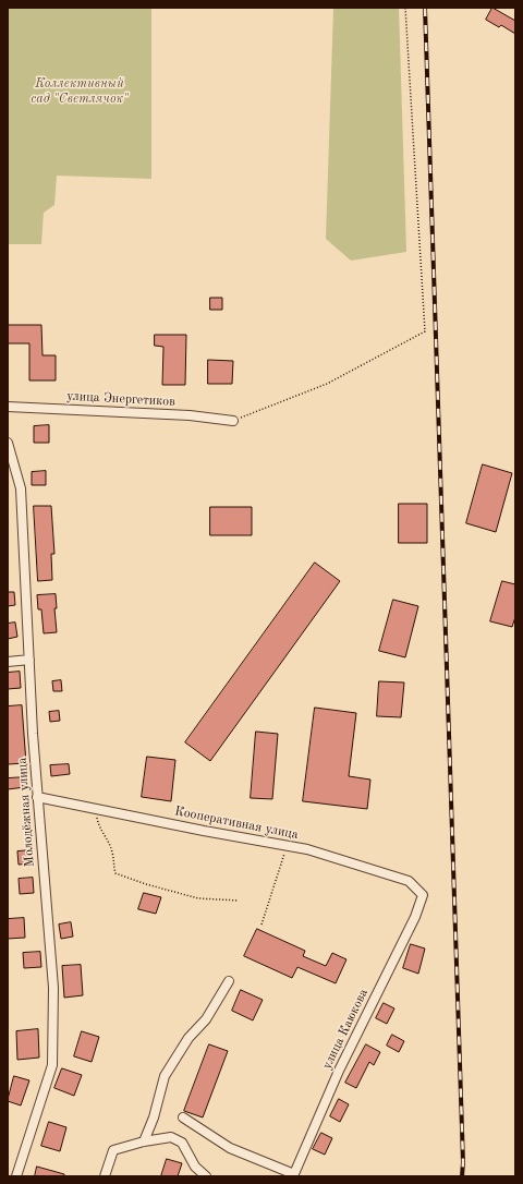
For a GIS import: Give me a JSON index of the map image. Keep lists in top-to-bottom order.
{
  "streets": {
    "street": [
      "улица Энергетиков",
      "Молодёжная улица",
      "Кооперативная улица",
      "улица Каюкова"
    ]
  },
  "crossings": [
    ["Молодёжная улица", "Кооперативная улица"],
    ["Кооперативная улица", "улица Каюкова"]
  ],
  "parks": ["Коллективный сад \"Светлячок\""]
}
